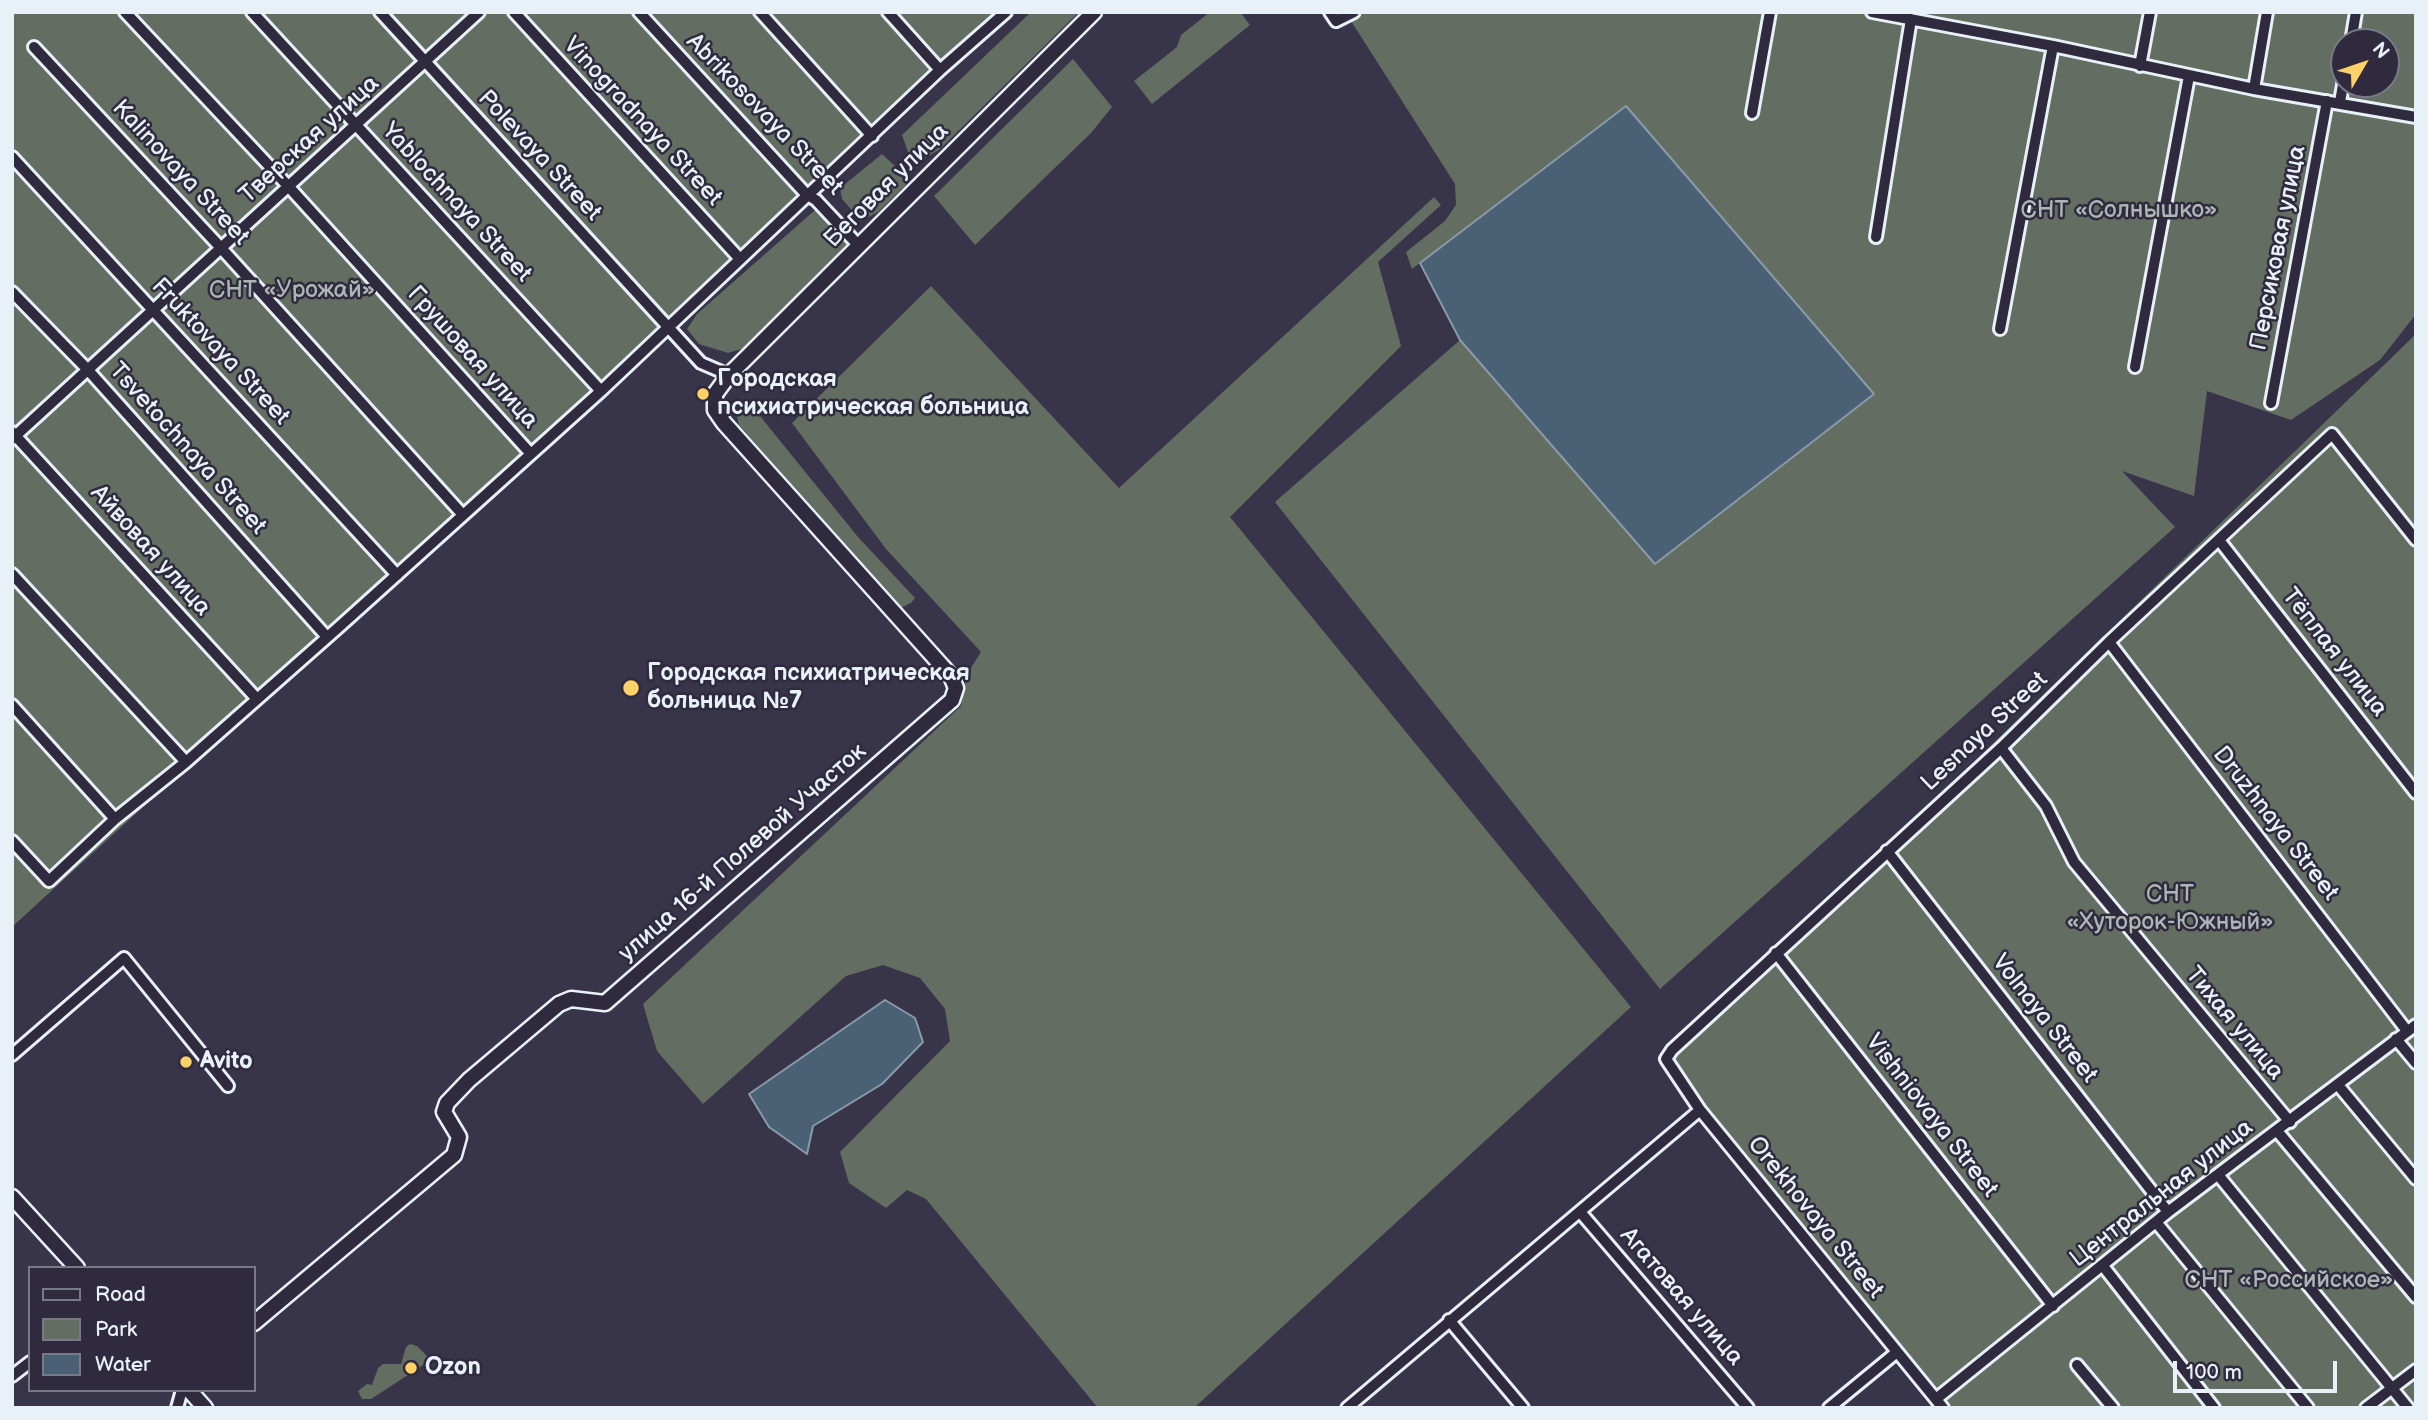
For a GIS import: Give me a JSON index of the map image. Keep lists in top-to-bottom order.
{
  "streets": {
    "street": [
      "Abrikosovaya Street",
      "Vinogradnaya Street",
      "Тверская улица",
      "Polevaya Street",
      "Kalinovaya Street",
      "Беговая улица",
      "Yablochnaya Street",
      "Персиковая улица",
      "Fruktovaya Street",
      "Грушовая улица",
      "Tsvetochnaya Street",
      "Айвовая улица",
      "Тёплая улица",
      "Lesnaya Street",
      "Druzhnaya Street",
      "улица 16-й Полевой Участок",
      "Volnaya Street",
      "Тихая улица",
      "Vishniovaya Street",
      "Центральная улица",
      "Orekhovaya Street",
      "Агатовая улица"
    ]
  },
  "crossings": [
    ["Abrikosovaya Street", "Беговая улица"],
    ["Тверская улица", "Polevaya Street"],
    ["Тверская улица", "Kalinovaya Street"],
    ["Тверская улица", "Yablochnaya Street"],
    ["Тверская улица", "Fruktovaya Street"],
    ["Тверская улица", "Грушовая улица"],
    ["Тверская улица", "Tsvetochnaya Street"],
    ["Тверская улица", "Айвовая улица"],
    ["Polevaya Street", "Беговая улица"],
    ["Беговая улица", "улица 16-й Полевой Участок"],
    ["Тёплая улица", "Lesnaya Street"],
    ["Lesnaya Street", "Druzhnaya Street"],
    ["Lesnaya Street", "Volnaya Street"],
    ["Lesnaya Street", "Тихая улица"],
    ["Lesnaya Street", "Vishniovaya Street"],
    ["Lesnaya Street", "Orekhovaya Street"],
    ["Druzhnaya Street", "Центральная улица"],
    ["Volnaya Street", "Центральная улица"],
    ["Тихая улица", "Центральная улица"],
    ["Vishniovaya Street", "Центральная улица"],
    ["Центральная улица", "Orekhovaya Street"]
  ],
  "parks": [
    "СНТ «Солнышко»",
    "СНТ «Урожай»",
    "СНТ «Хуторок-Южный»",
    "СНТ «Российское»"
  ],
  "places": [
    "Городская психиатрическая больница",
    "Городская психиатрическая больница №7",
    "Avito",
    "Ozon"
  ],
  "legend": ["Road", "Park", "Water"],
  "scale_bar": "100 m",
  "north": "top right"
}
